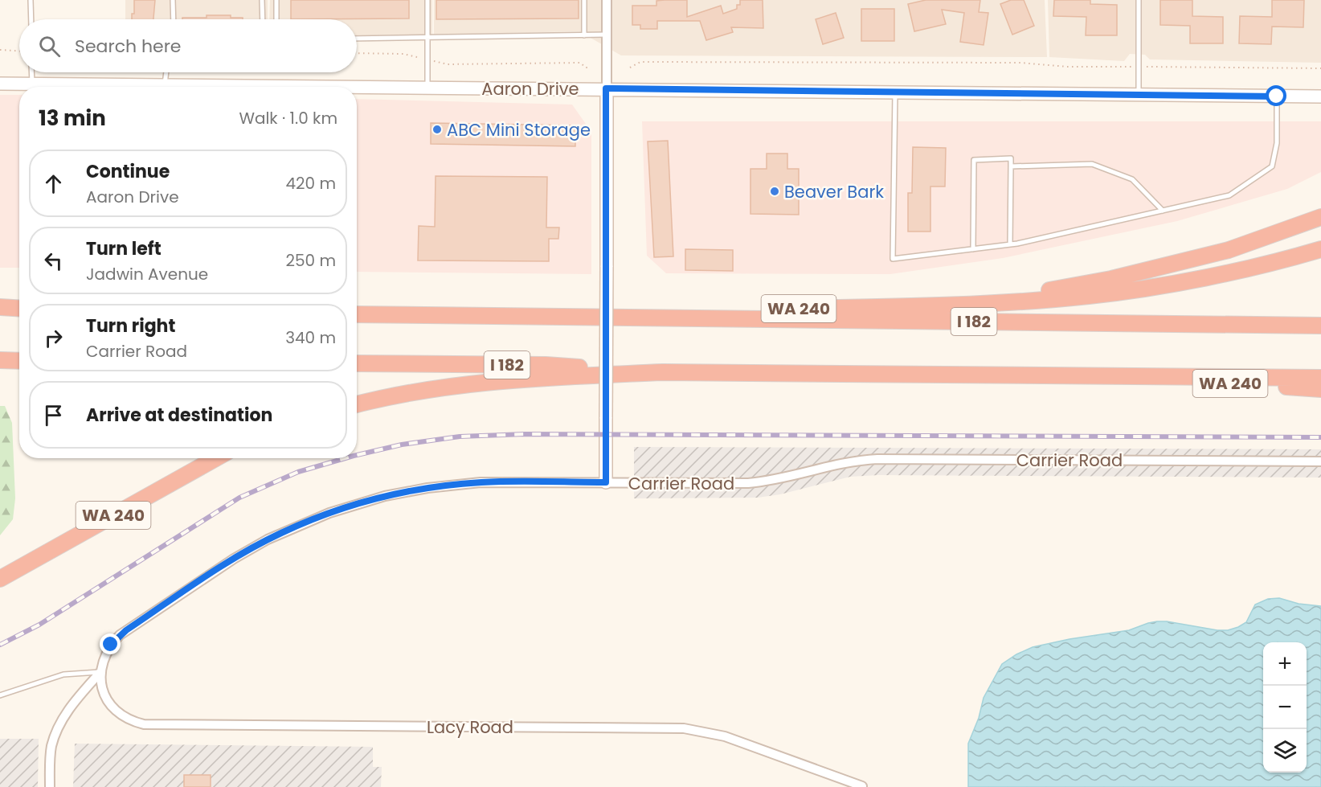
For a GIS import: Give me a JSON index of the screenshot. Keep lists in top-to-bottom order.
{
  "streets": {
    "highway": ["WA 240", "I 182"],
    "street": ["Aaron Drive", "Carrier Road", "Lacy Road"]
  },
  "crossings": [
    ["WA 240", "I 182"],
    ["Carrier Road", "Lacy Road"]
  ],
  "places": ["ABC Mini Storage", "Beaver Bark"],
  "page": {
    "search": "Search here",
    "heading": ["13 min", "Walk · 1.0 km"],
    "list": [
      ["Continue", "Aaron Drive", "420 m"],
      ["Turn left", "Jadwin Avenue", "250 m"],
      ["Turn right", "Carrier Road", "340 m"],
      "Arrive at destination"
    ],
    "map_buttons": ["+", "−"]
  }
}
